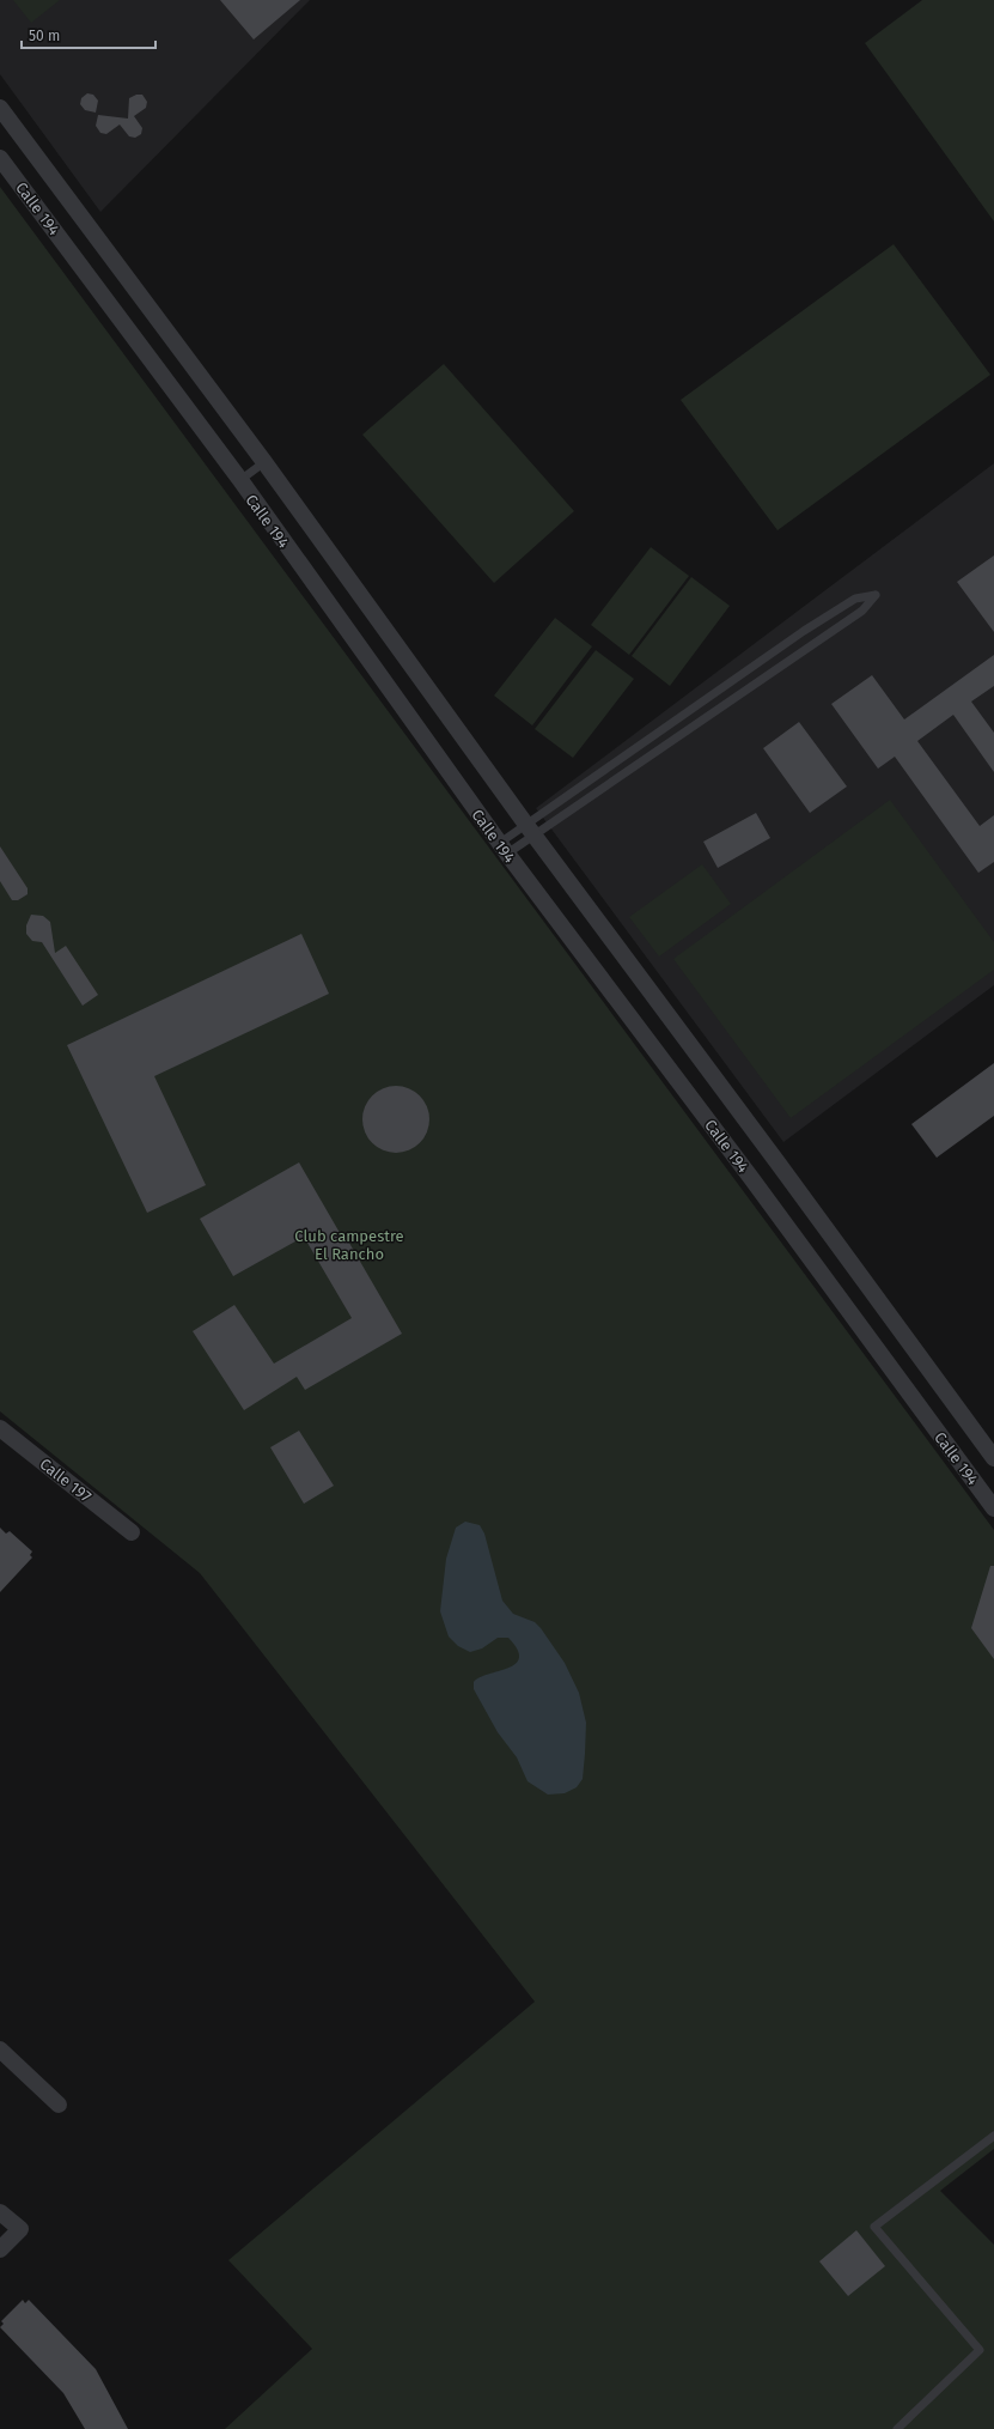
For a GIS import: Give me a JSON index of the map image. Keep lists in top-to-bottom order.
{
  "streets": {
    "street": ["Calle 194", "Calle 197"]
  },
  "parks": ["Club campestre El Rancho"],
  "scale_bar": "50 m"
}
